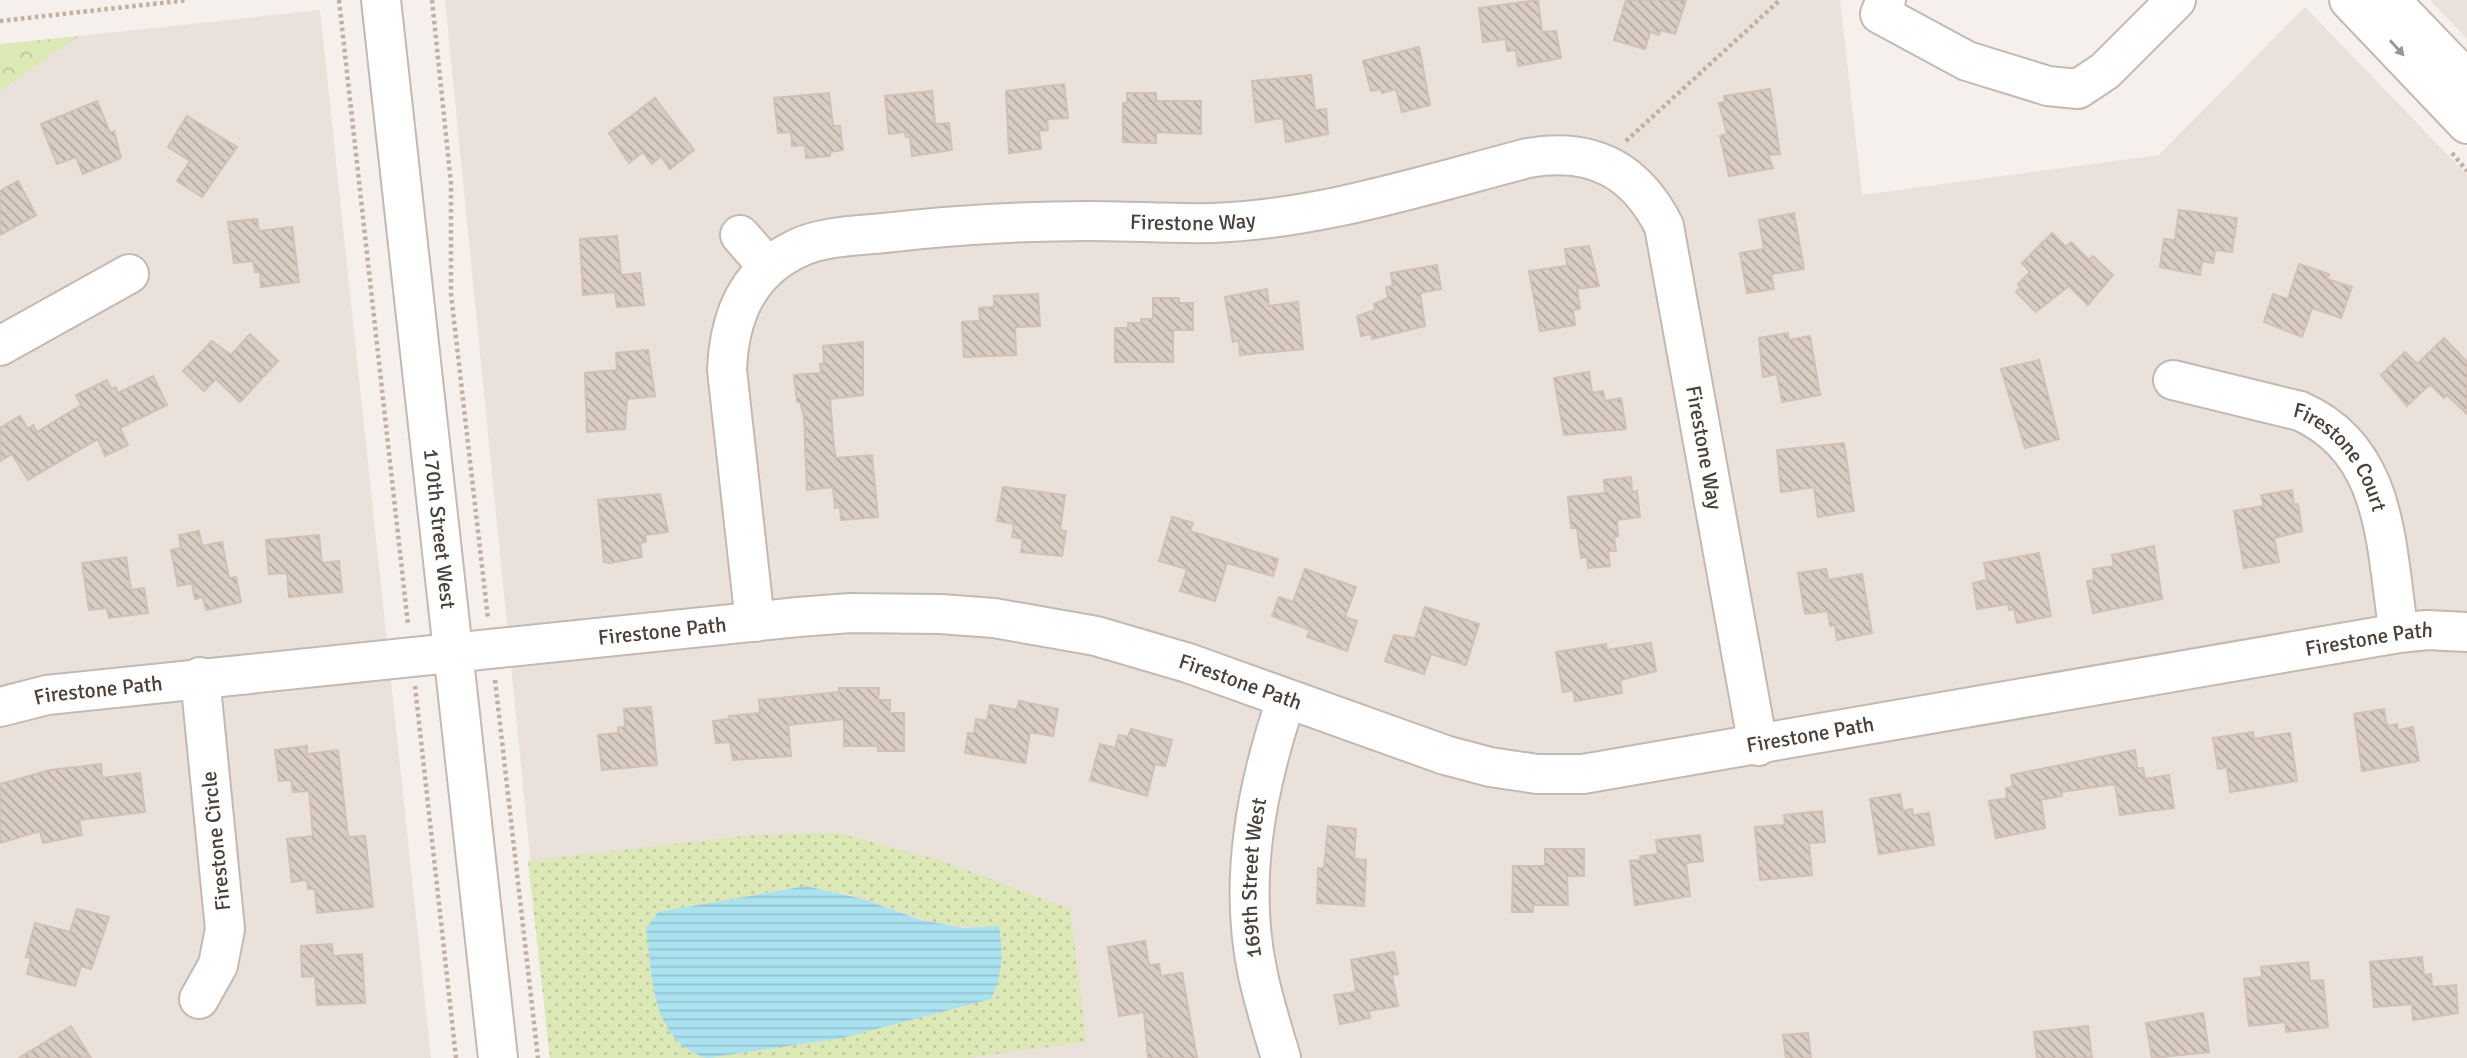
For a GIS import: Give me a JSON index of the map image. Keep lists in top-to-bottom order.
{
  "streets": {
    "street": [
      "Firestone Way",
      "Firestone Court",
      "170th Street West",
      "Firestone Path",
      "Firestone Circle",
      "169th Street West"
    ]
  },
  "crossings": [
    ["Firestone Way", "Firestone Path"],
    ["Firestone Court", "Firestone Path"],
    ["170th Street West", "Firestone Path"],
    ["Firestone Path", "Firestone Circle"],
    ["Firestone Path", "169th Street West"]
  ]
}
